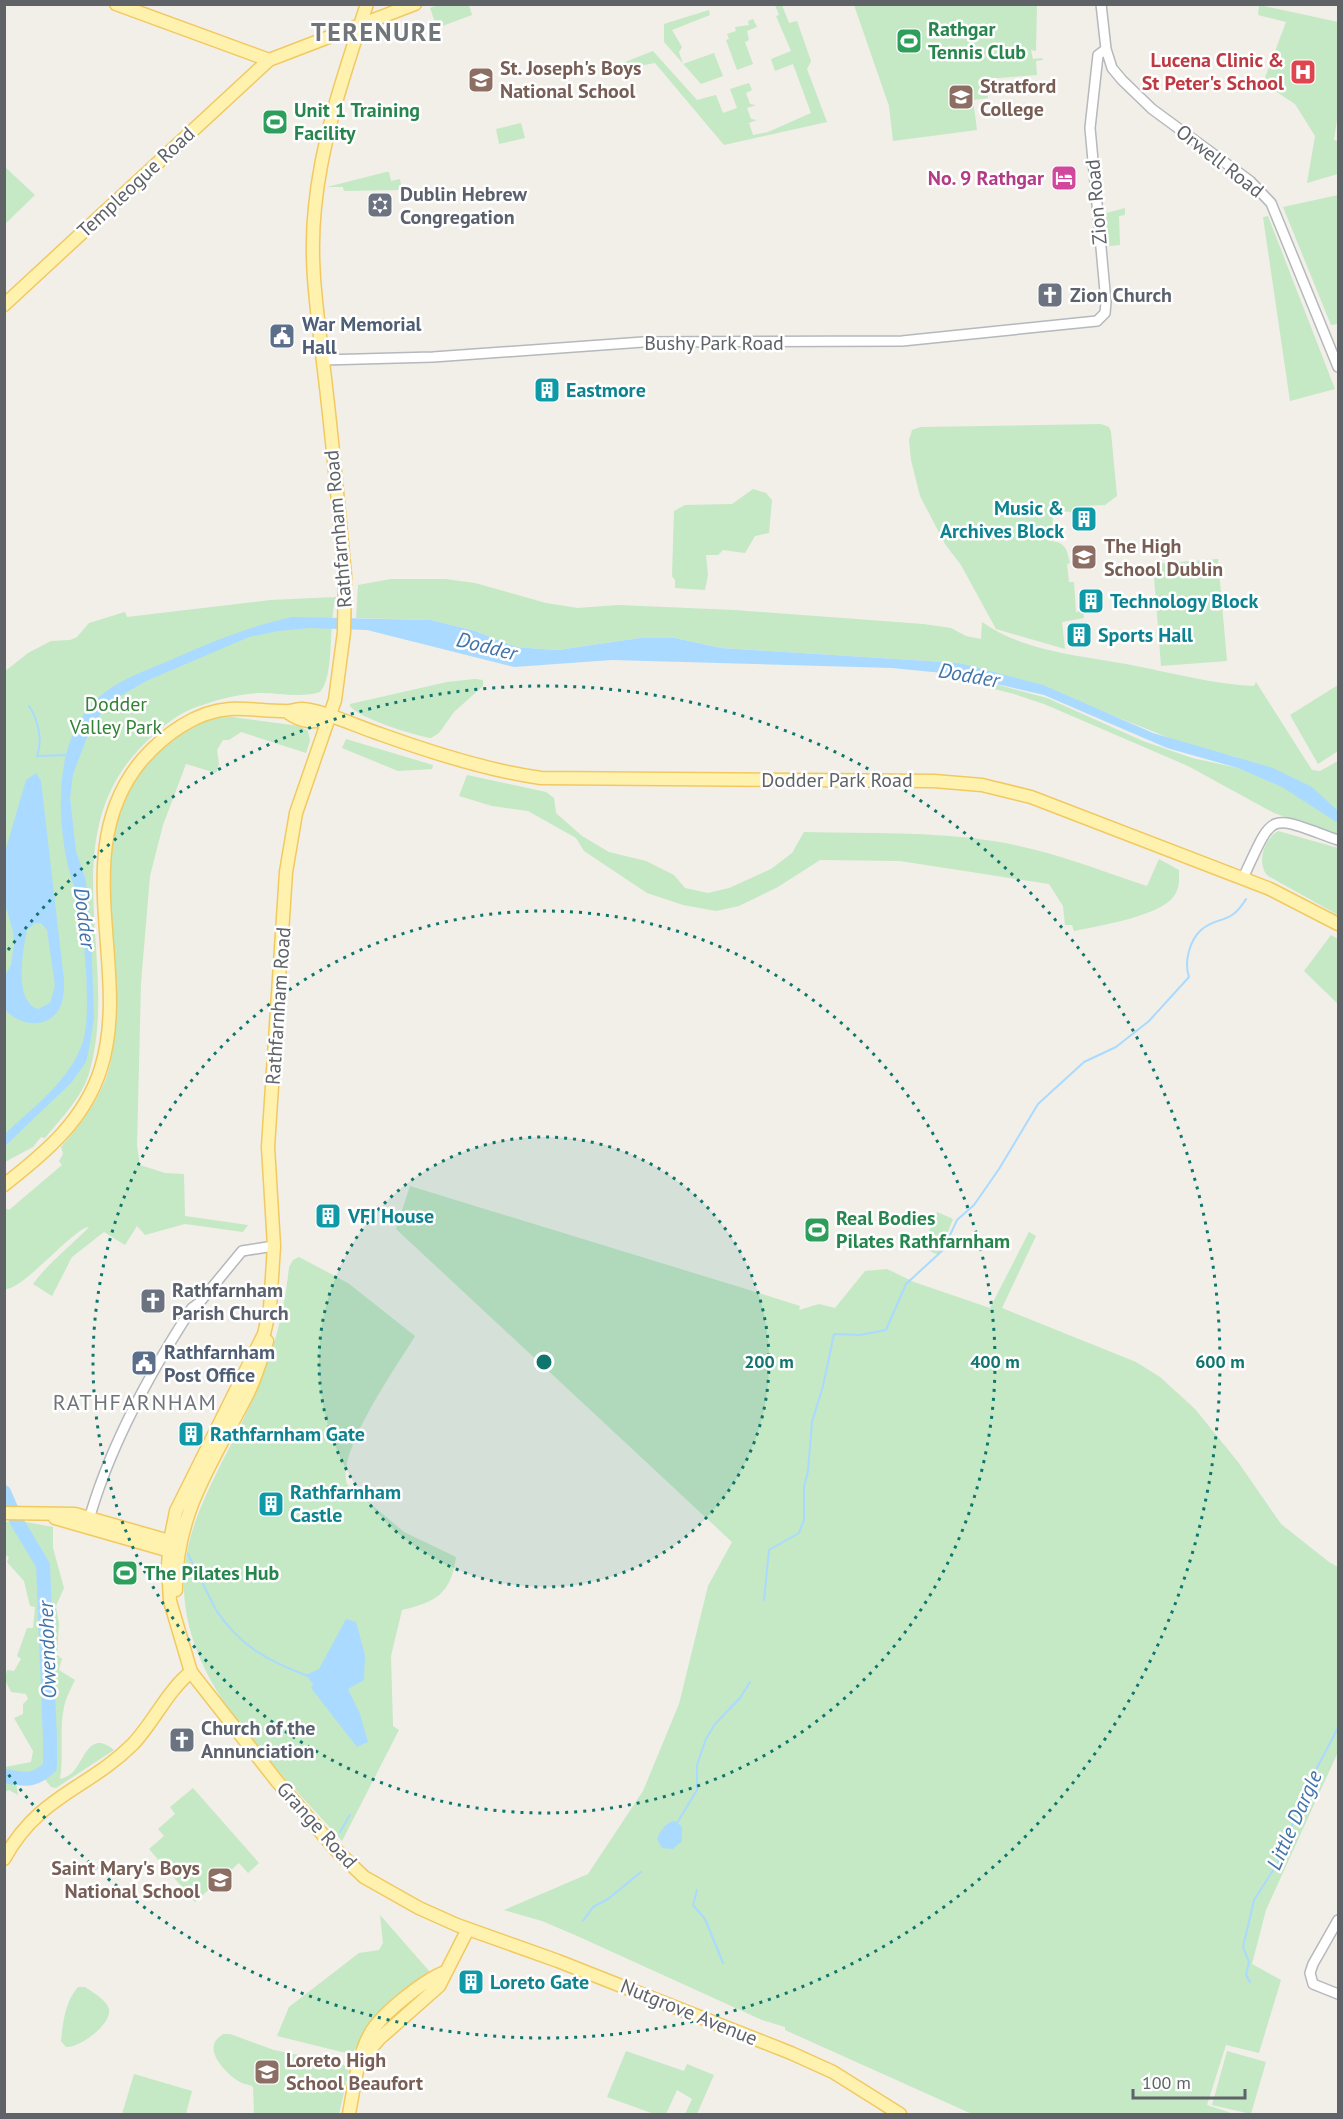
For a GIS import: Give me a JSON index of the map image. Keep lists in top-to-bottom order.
{
  "streets": {
    "main road": [
      "Templeogue Road",
      "Rathfarnham Road",
      "Dodder Park Road",
      "Grange Road",
      "Nutgrove Avenue"
    ],
    "street": ["Orwell Road", "Zion Road", "Bushy Park Road"]
  },
  "crossings": [
    ["Orwell Road", "Zion Road"],
    ["Zion Road", "Bushy Park Road"],
    ["Bushy Park Road", "Rathfarnham Road"],
    ["Rathfarnham Road", "Dodder Park Road"],
    ["Rathfarnham Road", "Grange Road"],
    ["Grange Road", "Nutgrove Avenue"]
  ],
  "districts": ["TERENURE", "RATHFARNHAM"],
  "water": ["Dodder", "Owendoher", "Little Dargle"],
  "parks": ["Dodder Valley Park"],
  "places": {
    "sports": [
      "Rathgar Tennis Club",
      "Unit 1 Training Facility",
      "Real Bodies Pilates Rathfarnham",
      "The Pilates Hub"
    ],
    "hospital": ["Lucena Clinic & St Peter's School"],
    "school or university": [
      "St. Joseph's Boys National School",
      "Stratford College",
      "The High School Dublin",
      "Saint Mary's Boys National School",
      "Loreto High School Beaufort"
    ],
    "hotel": ["No. 9 Rathgar"],
    "synagogue": ["Dublin Hebrew Congregation"],
    "church": ["Zion Church", "Rathfarnham Parish Church", "Church of the Annunciation"],
    "public building": ["War Memorial Hall", "Rathfarnham Post Office"],
    "building": [
      "Eastmore",
      "Music & Archives Block",
      "Technology Block",
      "Sports Hall",
      "VFI House",
      "Rathfarnham Gate",
      "Rathfarnham Castle",
      "Loreto Gate"
    ]
  },
  "scale_bar": "100 m",
  "rings": ["200 m", "400 m", "600 m"]
}
